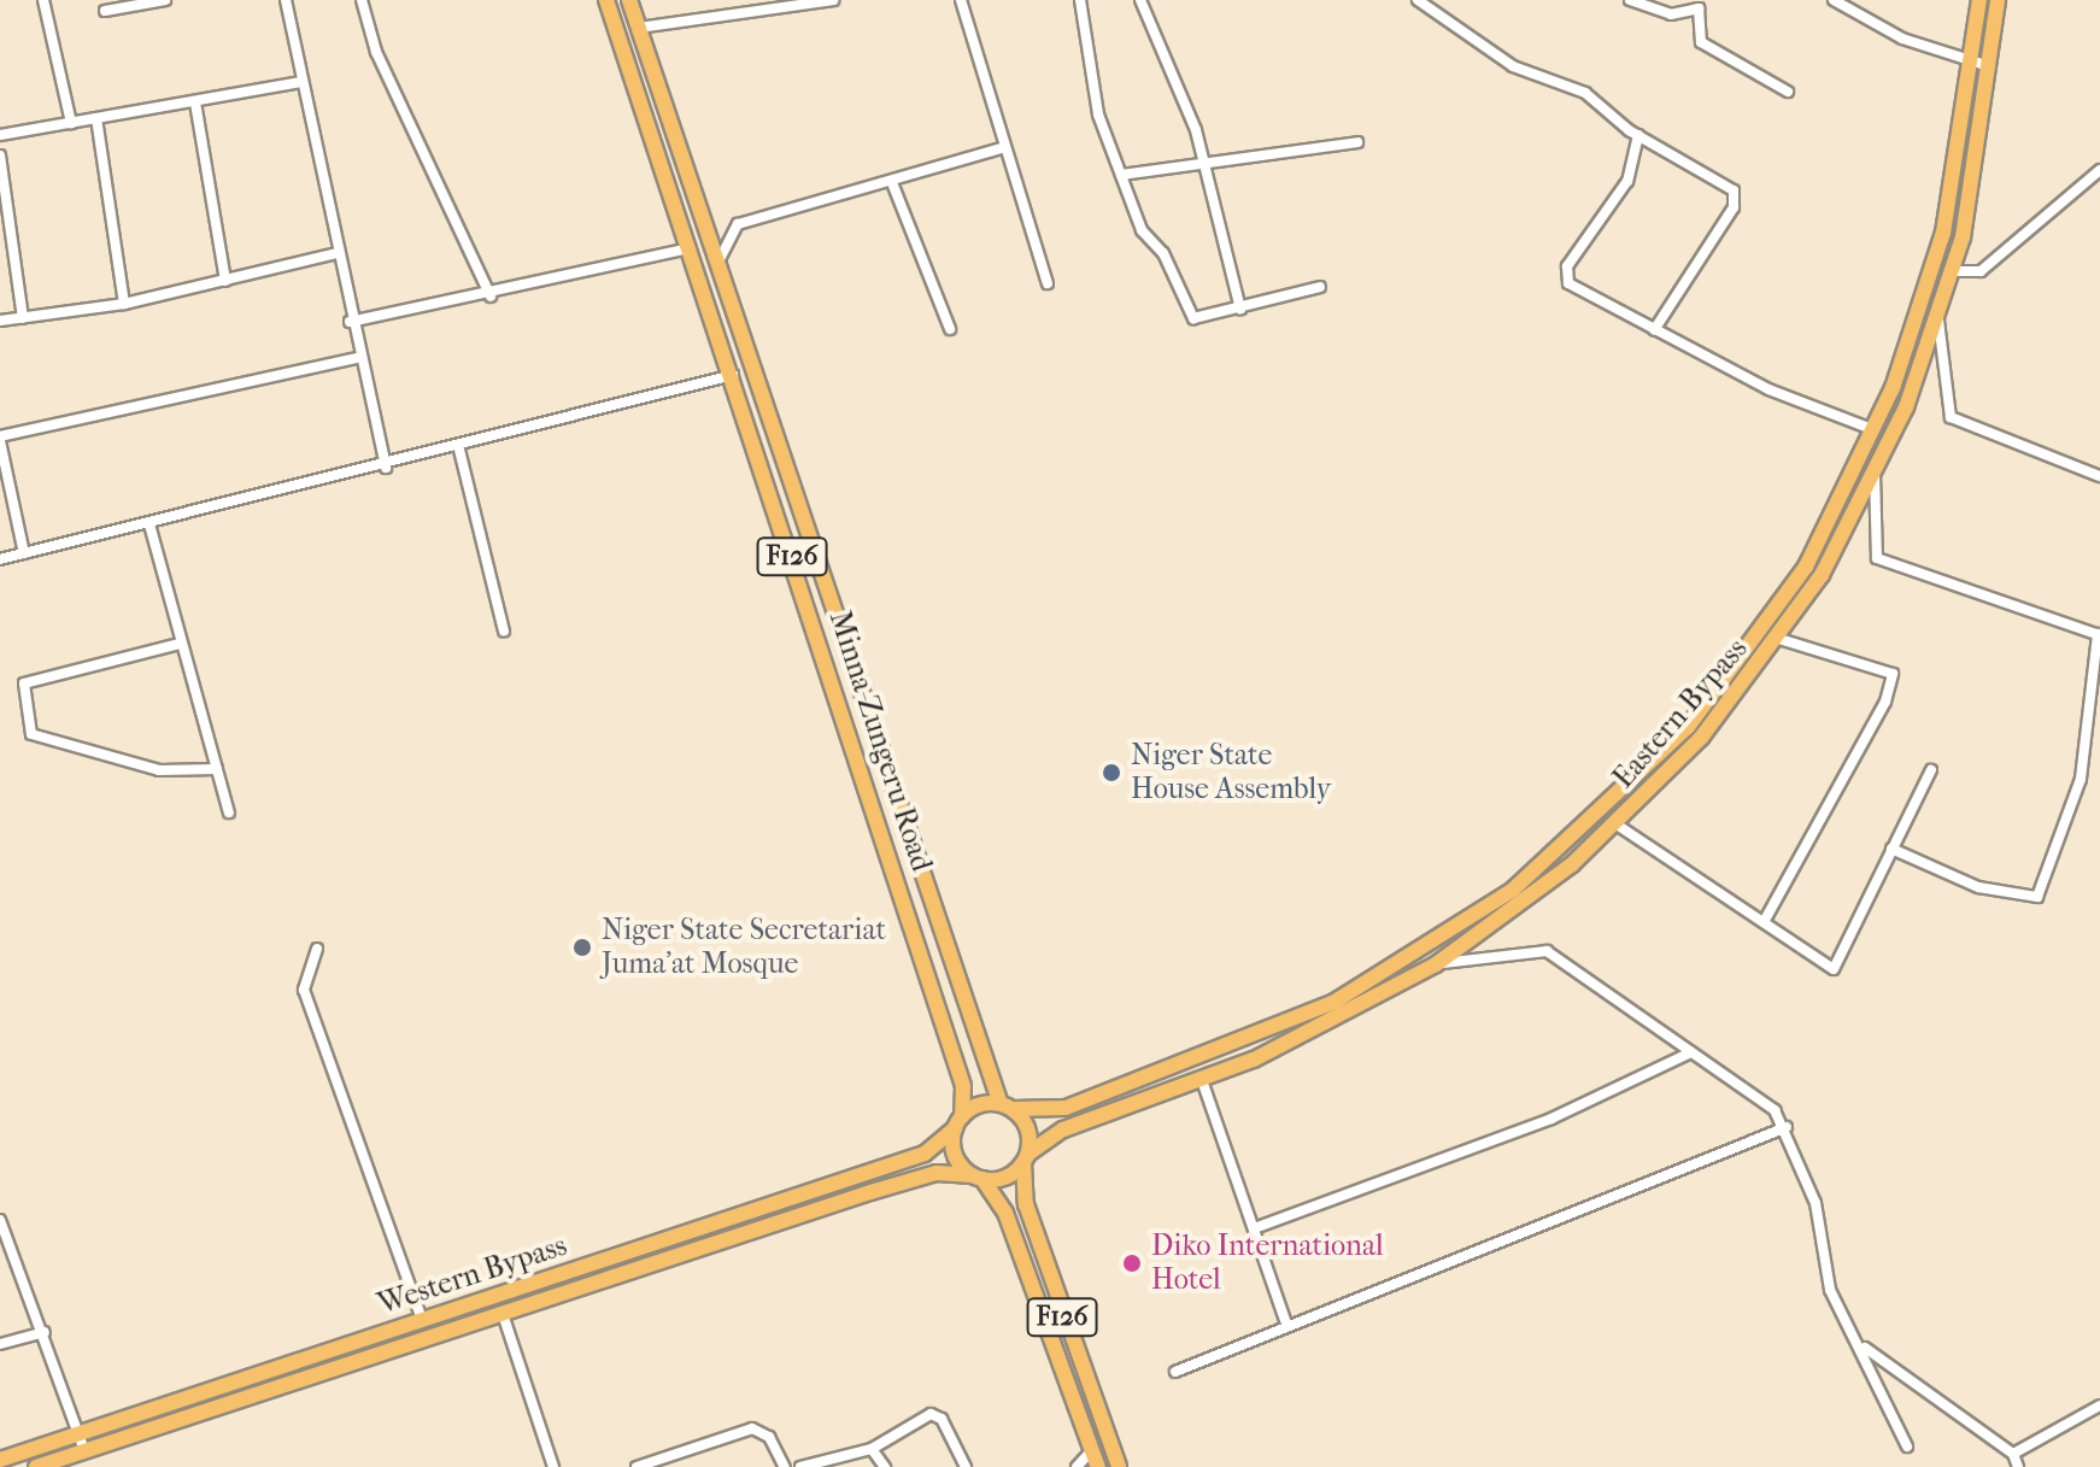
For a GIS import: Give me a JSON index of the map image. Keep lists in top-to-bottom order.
{
  "streets": {
    "main road": [
      "F126",
      "Eastern Bypass",
      "Minna-Zungeru Road",
      "Western Bypass"
    ]
  },
  "crossings": [
    ["F126", "Eastern Bypass"],
    ["F126", "Minna-Zungeru Road"],
    ["F126", "Western Bypass"],
    ["Eastern Bypass", "Minna-Zungeru Road"],
    ["Eastern Bypass", "Western Bypass"],
    ["Minna-Zungeru Road", "Western Bypass"]
  ],
  "places": ["Niger State House Assembly", "Niger State Secretariat Juma'at Mosque", "Diko International Hotel"]
}
